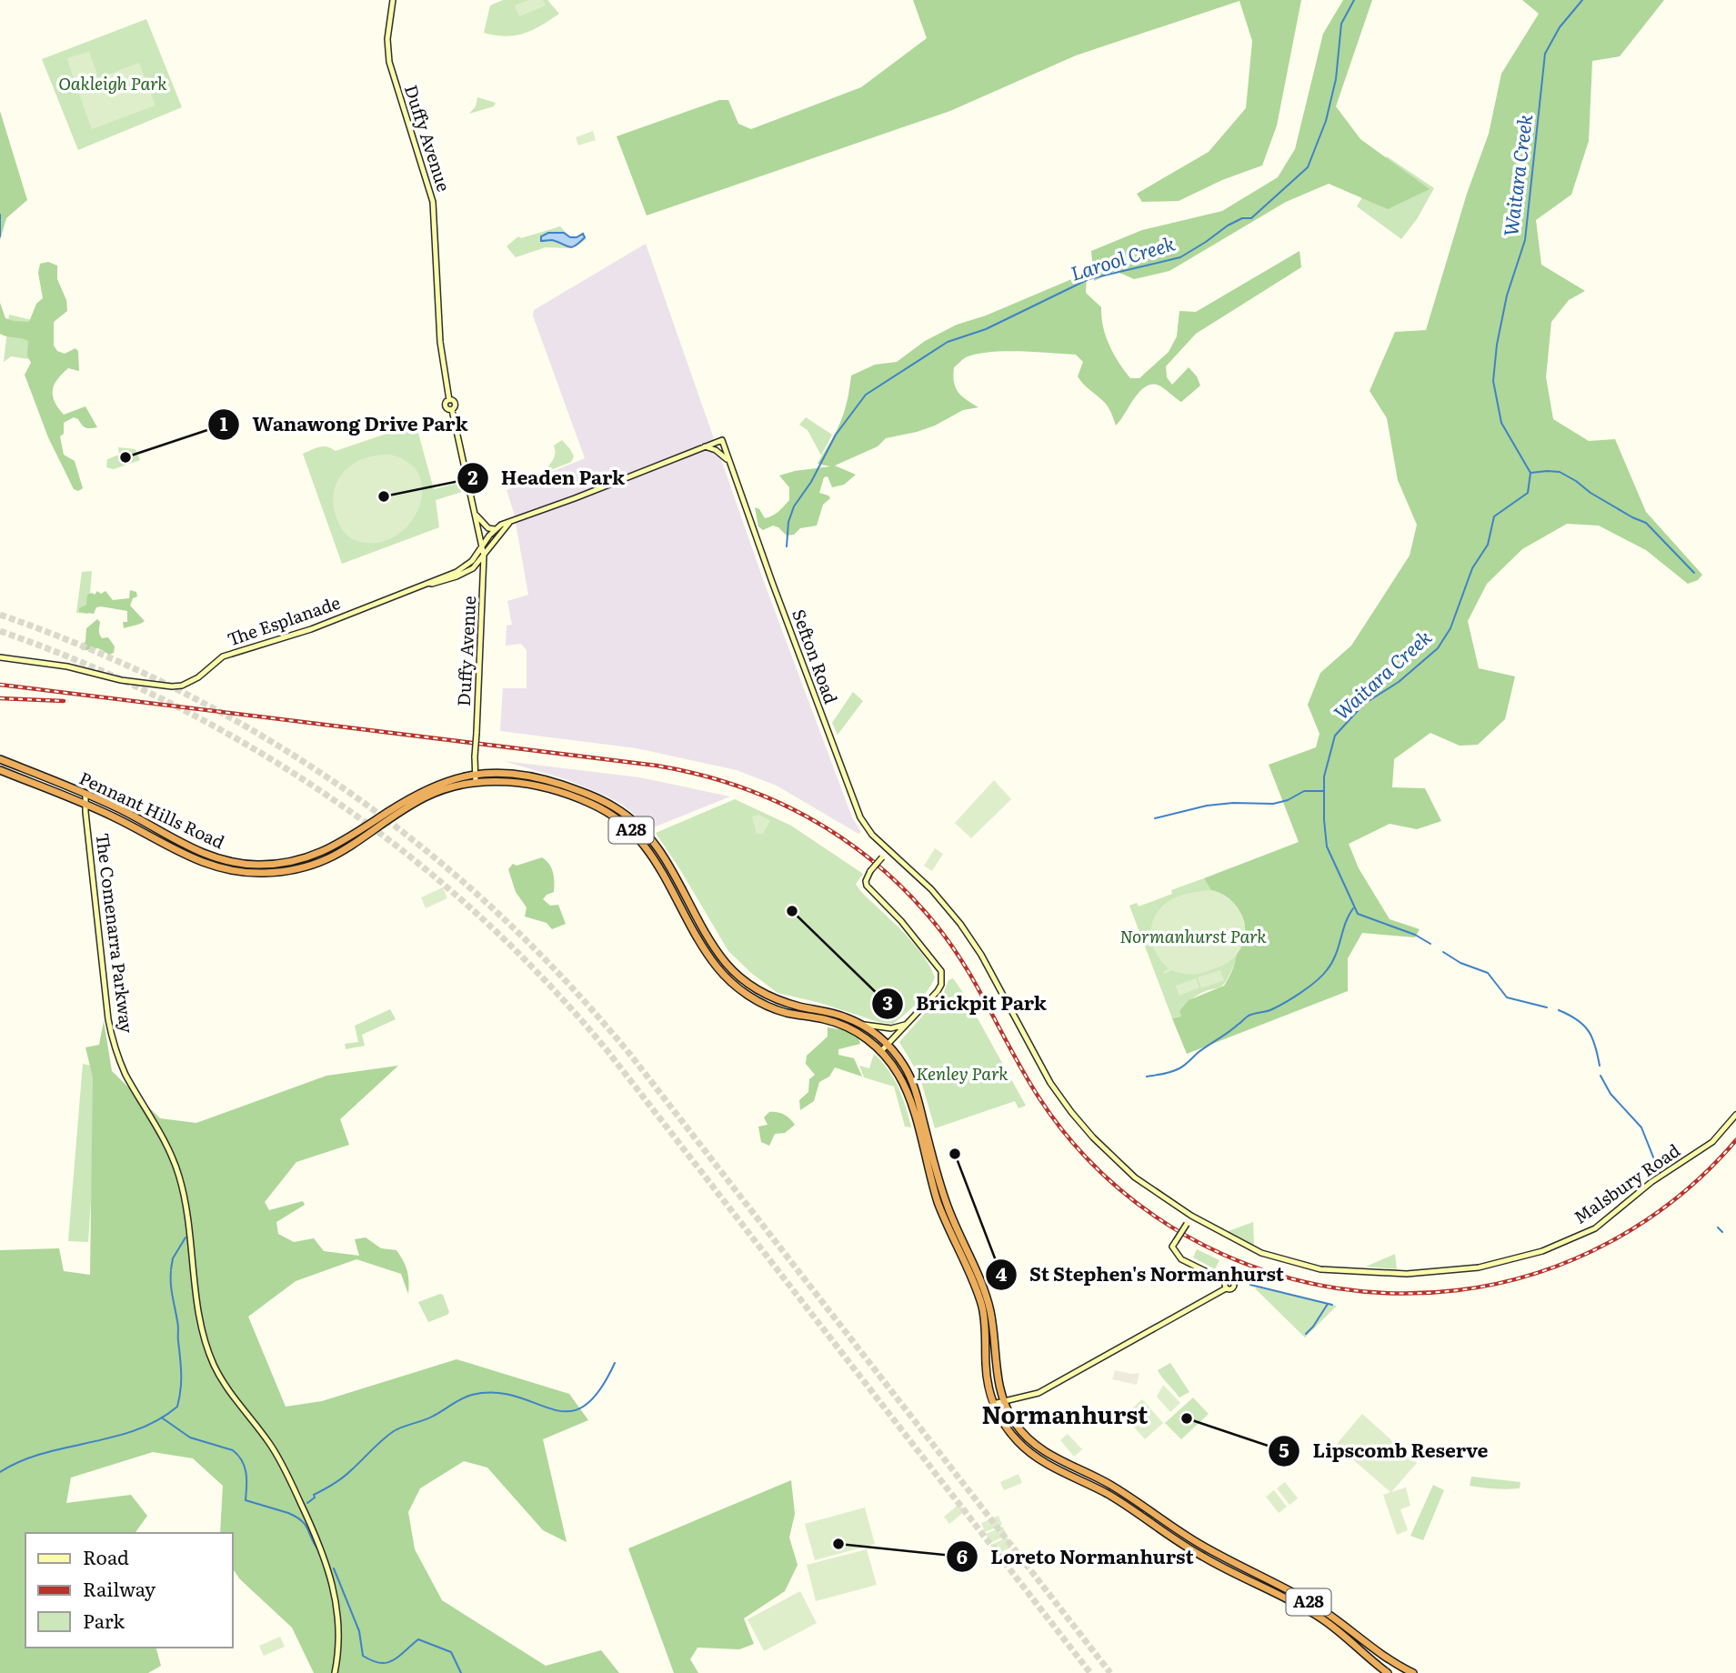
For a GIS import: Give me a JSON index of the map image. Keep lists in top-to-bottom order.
{
  "streets": {
    "highway": ["Pennant Hills Road", "A28"],
    "street": [
      "Duffy Avenue",
      "The Esplanade",
      "Sefton Road",
      "The Comenarra Parkway",
      "Malsbury Road"
    ]
  },
  "crossings": [
    ["Duffy Avenue", "The Esplanade"],
    ["Duffy Avenue", "Pennant Hills Road"],
    ["Sefton Road", "Malsbury Road"],
    ["Pennant Hills Road", "The Comenarra Parkway"]
  ],
  "districts": ["Normanhurst"],
  "water": ["Waitara Creek", "Larool Creek"],
  "parks": ["Oakleigh Park", "Normanhurst Park", "Kenley Park"],
  "places": [
    "Wanawong Drive Park",
    "Headen Park",
    "Brickpit Park",
    "St Stephen's Normanhurst",
    "Lipscomb Reserve",
    "Loreto Normanhurst"
  ],
  "legend": ["Road", "Railway", "Park"]
}
